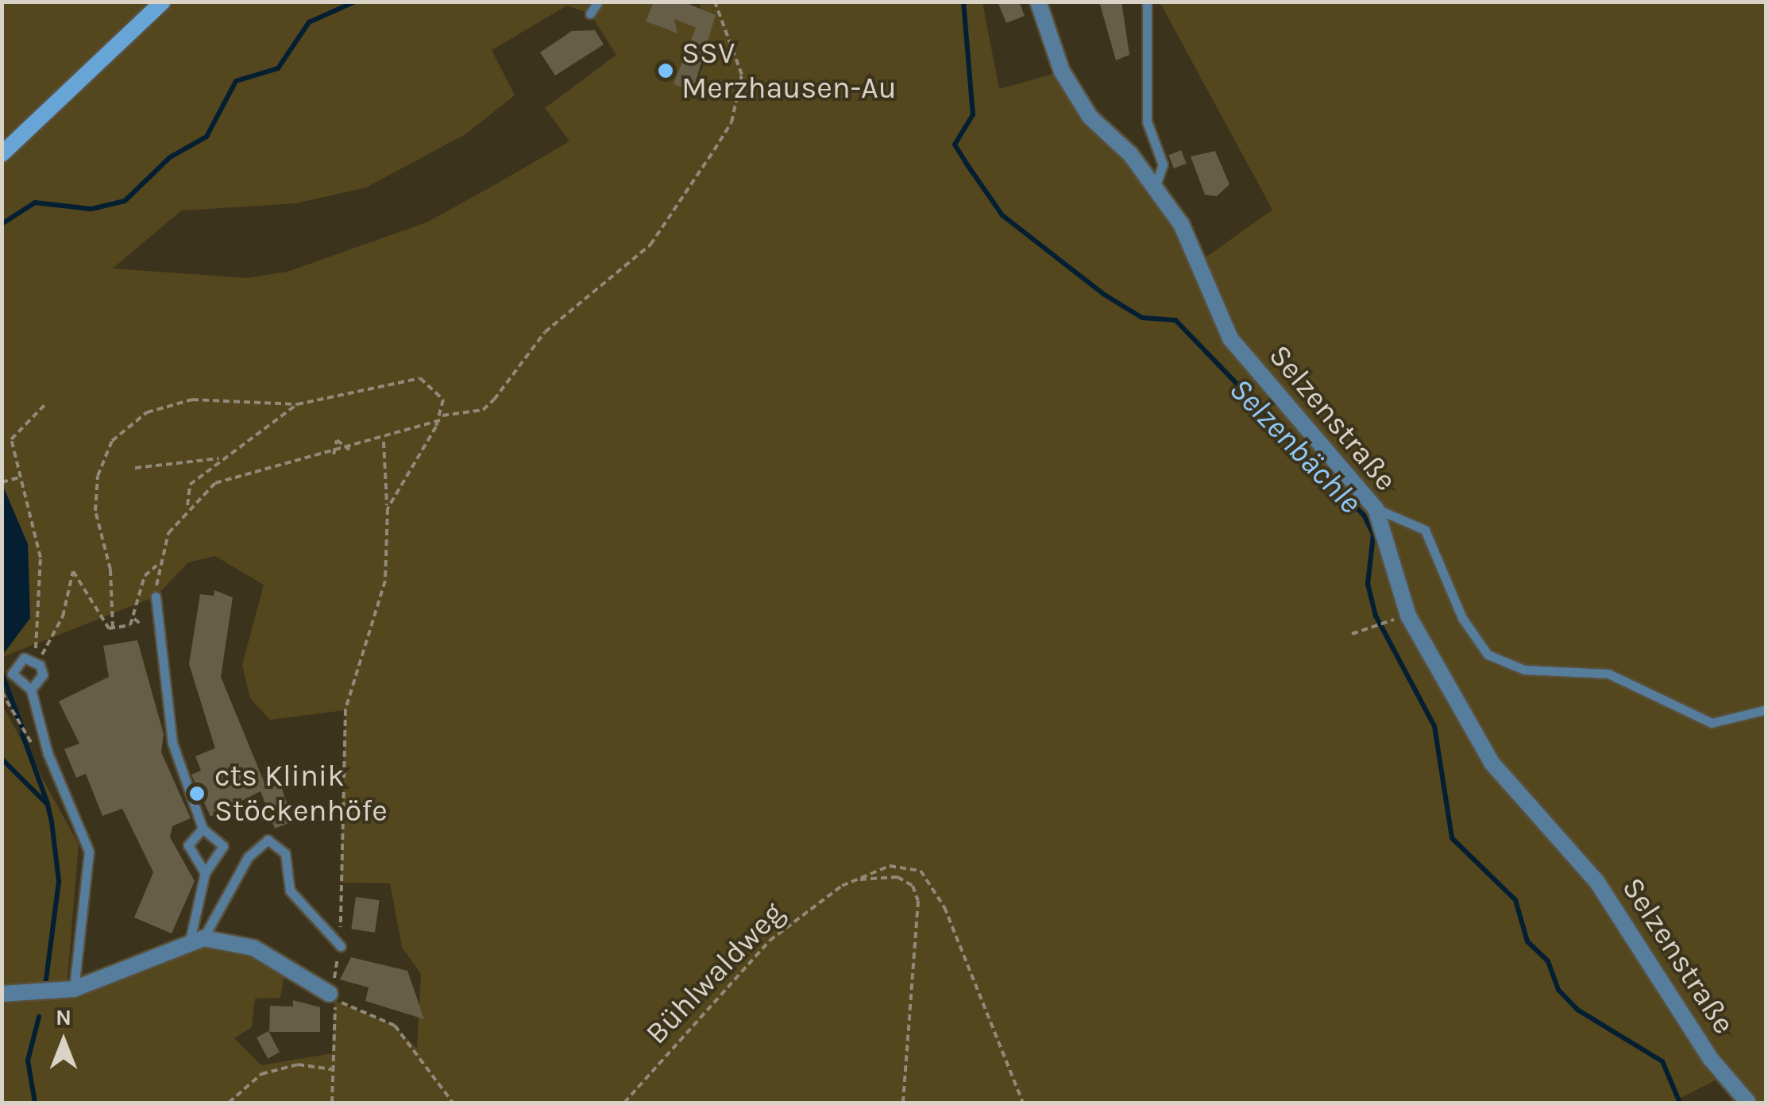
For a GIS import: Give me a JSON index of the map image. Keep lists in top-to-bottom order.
{
  "streets": {
    "street": ["Selzenstraße"],
    "path": ["Bühlwaldweg"]
  },
  "water": ["Selzenbächle"],
  "places": ["SSV Merzhausen-Au", "cts Klinik Stöckenhöfe"],
  "north": "top"
}
